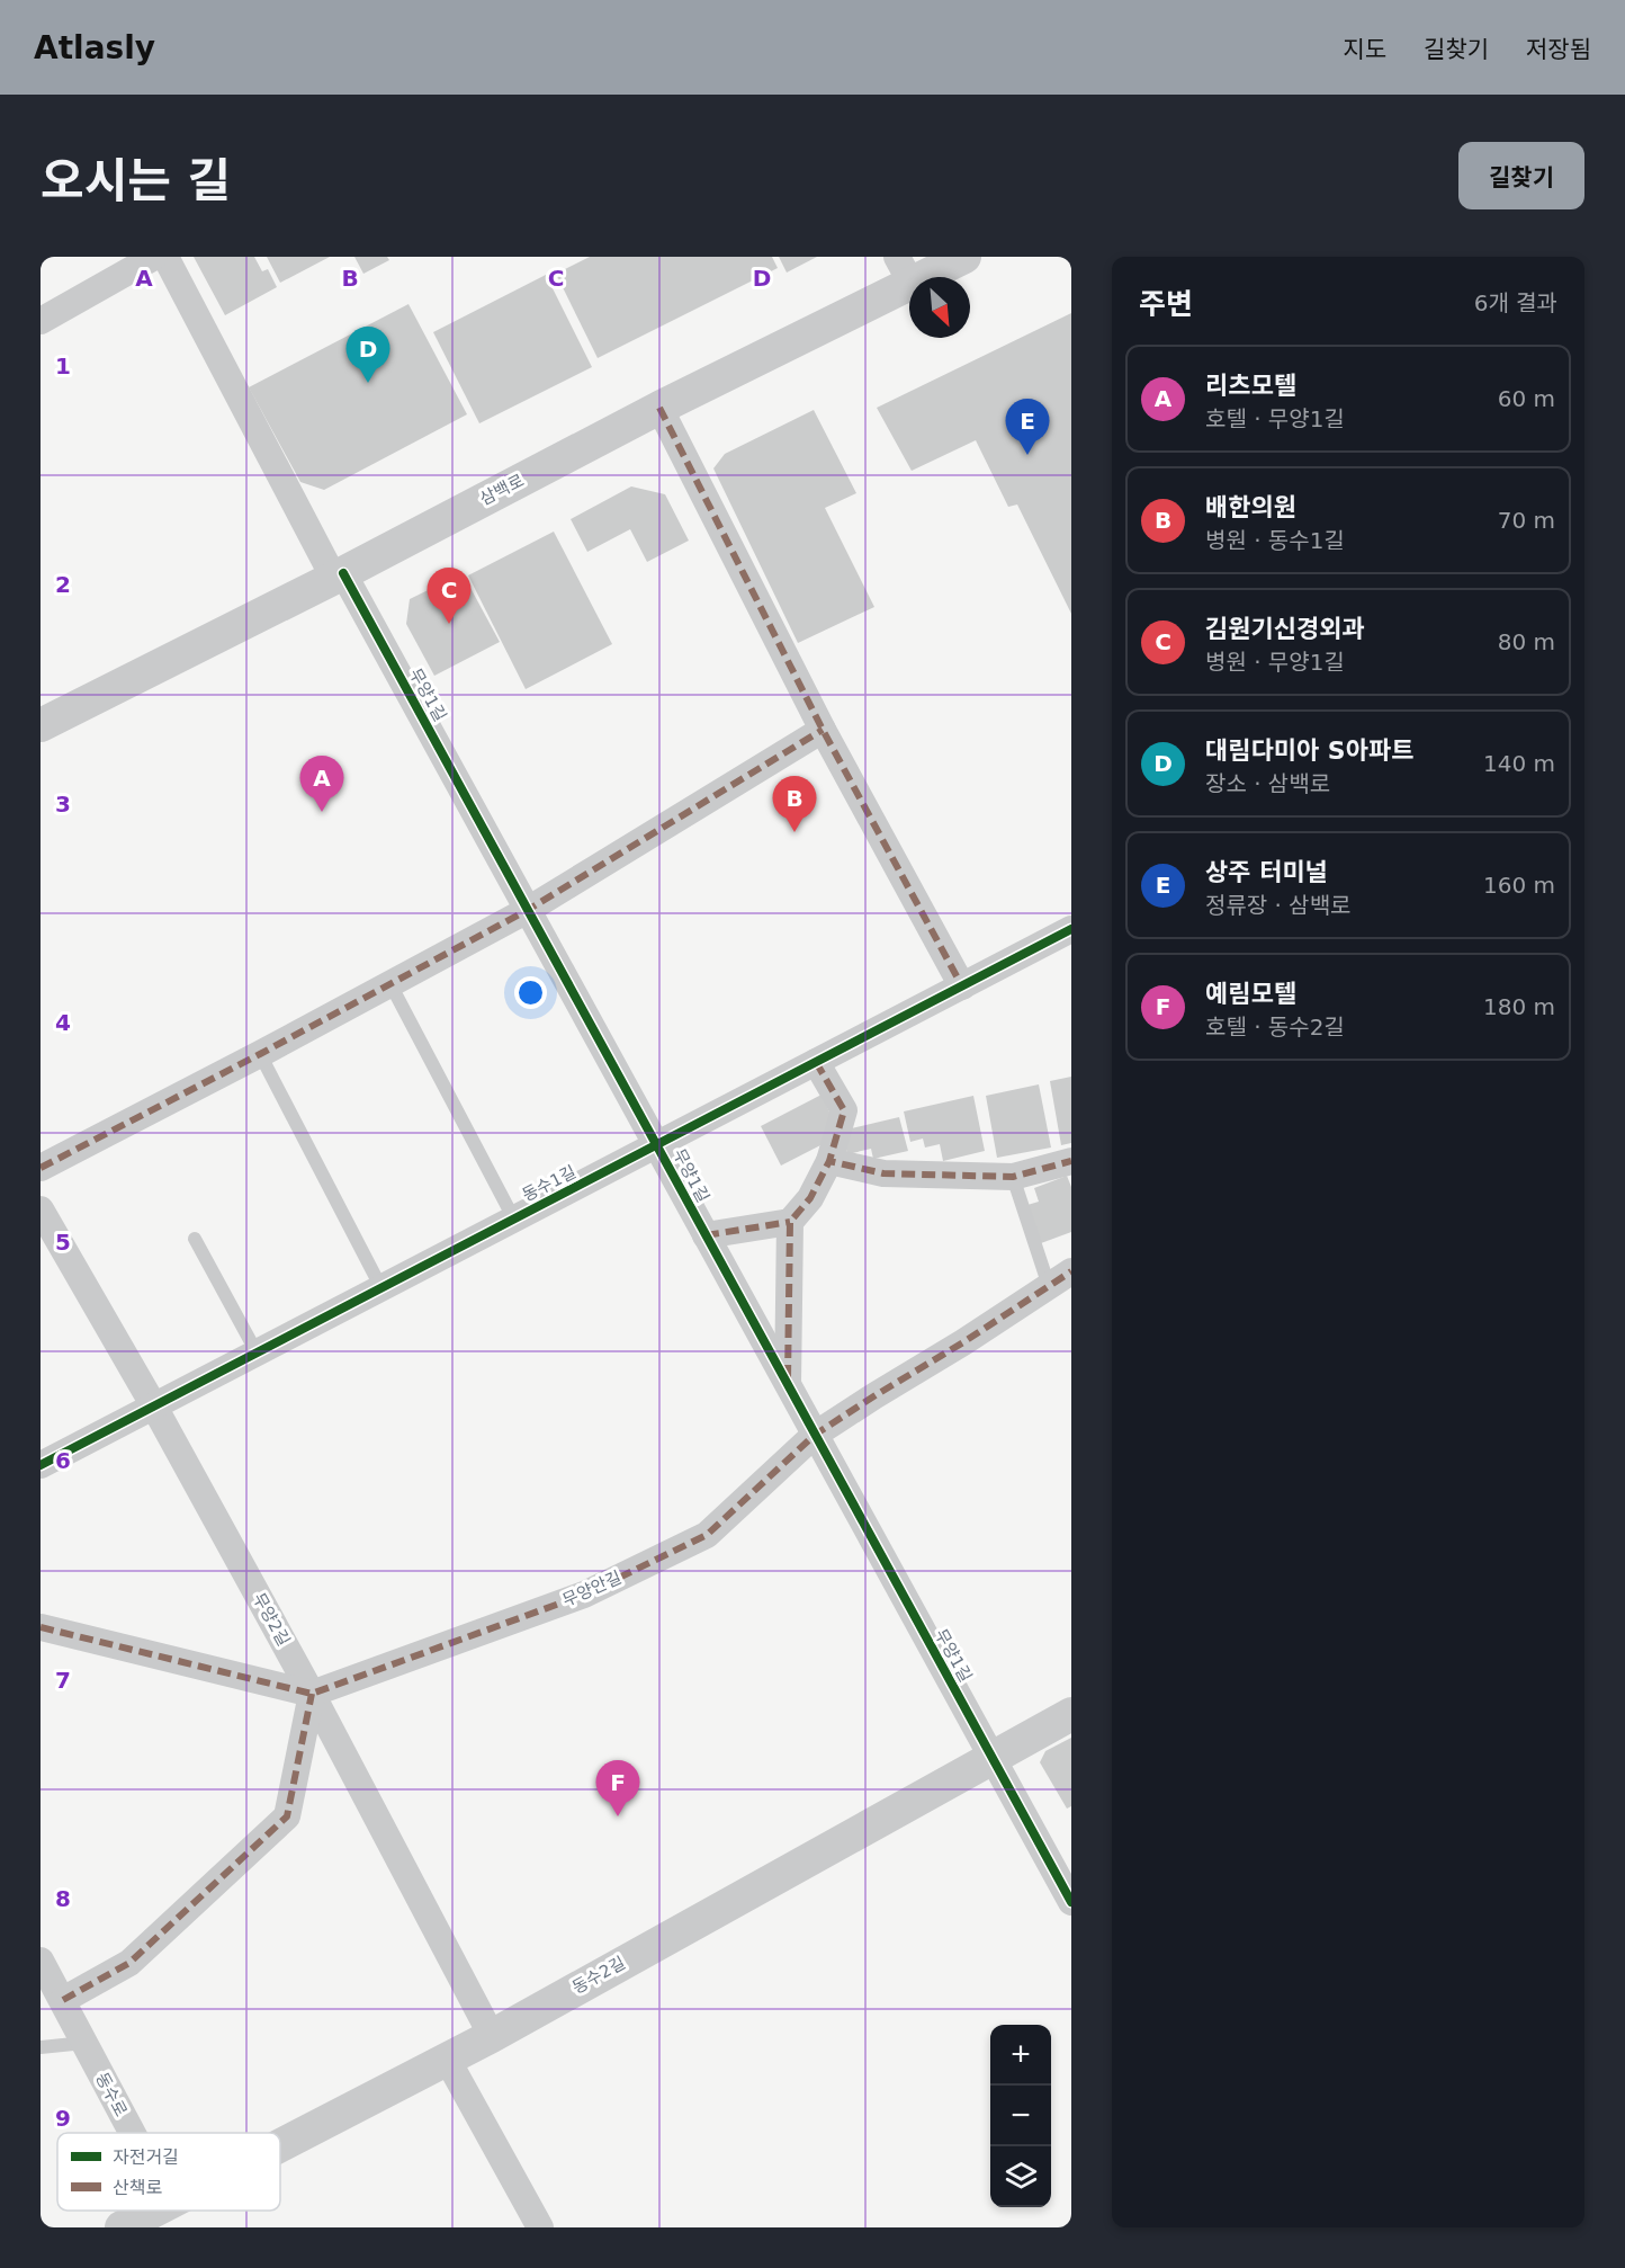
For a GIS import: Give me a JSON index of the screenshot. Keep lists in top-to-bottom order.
{
  "streets": {
    "street": [
      "삼백로",
      "무양1길",
      "동수1길",
      "무양안길",
      "무양2길",
      "동수2길",
      "동수로"
    ]
  },
  "crossings": [
    ["삼백로", "무양1길"],
    ["무양1길", "동수1길"],
    ["무양1길", "무양안길"],
    ["무양1길", "동수2길"],
    ["동수1길", "무양2길"],
    ["무양안길", "무양2길"],
    ["무양2길", "동수2길"]
  ],
  "legend": ["자전거길", "산책로"],
  "north": "bottom right",
  "page": {
    "header": "Atlasly",
    "nav": ["지도", "길찾기", "저장됨"],
    "title": "오시는 길",
    "buttons": "길찾기",
    "heading": ["주변", "6개 결과"],
    "pins": [
      "D",
      "E",
      "C",
      "A",
      "B",
      "F"
    ],
    "list": [
      {
        "mark": "A",
        "name": "리츠모텔",
        "note": "호텔 · 무양1길",
        "value": "60 m"
      },
      {
        "mark": "B",
        "name": "배한의원",
        "note": "병원 · 동수1길",
        "value": "70 m"
      },
      {
        "mark": "C",
        "name": "김원기신경외과",
        "note": "병원 · 무양1길",
        "value": "80 m"
      },
      {
        "mark": "D",
        "name": "대림다미아 S아파트",
        "note": "장소 · 삼백로",
        "value": "140 m"
      },
      {
        "mark": "E",
        "name": "상주 터미널",
        "note": "정류장 · 삼백로",
        "value": "160 m"
      },
      {
        "mark": "F",
        "name": "예림모텔",
        "note": "호텔 · 동수2길",
        "value": "180 m"
      }
    ],
    "map_buttons": ["+", "−"]
  },
  "grid": {
    "columns": [
      "A",
      "B",
      "C",
      "D"
    ],
    "rows": [
      "1",
      "2",
      "3",
      "4",
      "5",
      "6",
      "7",
      "8",
      "9"
    ]
  }
}
